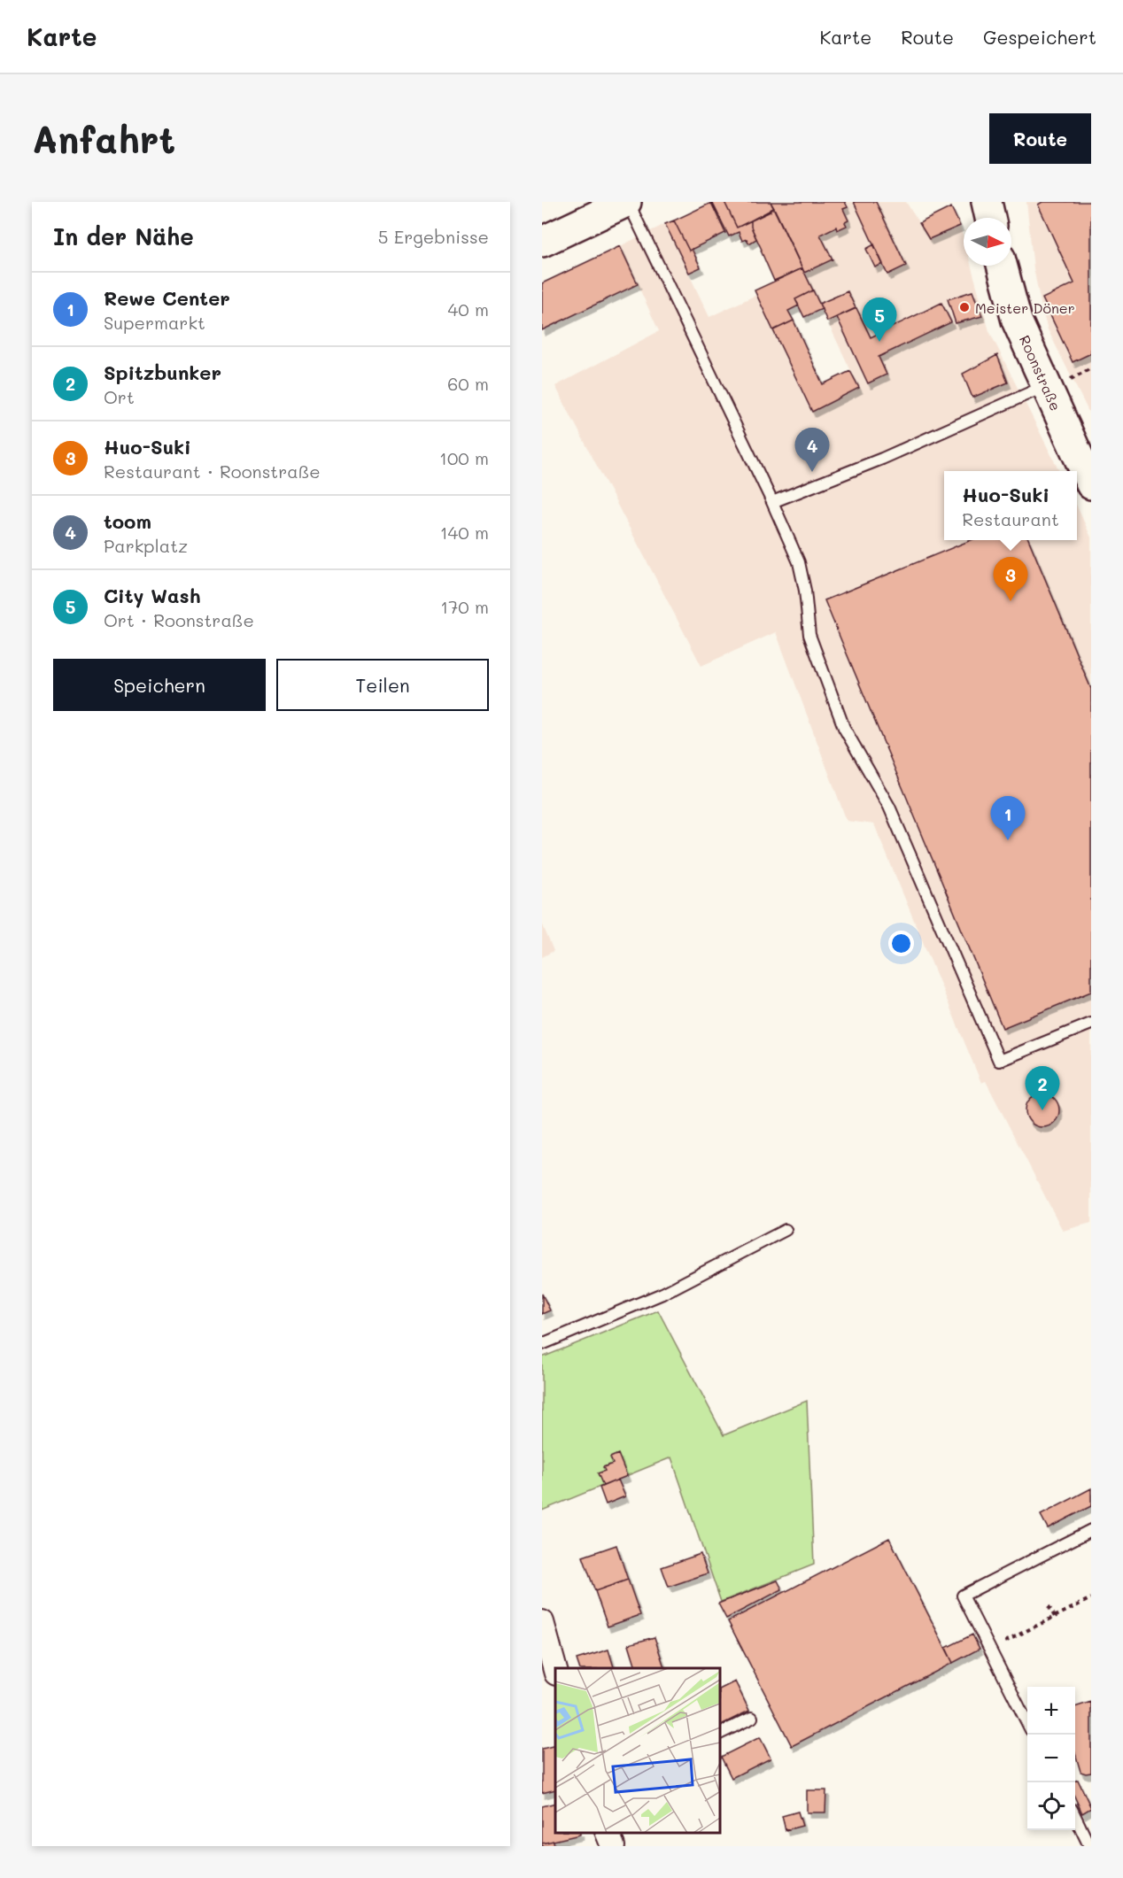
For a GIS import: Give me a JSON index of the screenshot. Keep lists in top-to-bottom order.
{
  "streets": {
    "street": ["Roonstraße"]
  },
  "places": ["Meister Döner"],
  "north": "right",
  "page": {
    "header": "Karte",
    "nav": ["Karte", "Route", "Gespeichert"],
    "buttons": [
      "Route",
      ["Speichern", "Teilen"]
    ],
    "title": "Anfahrt",
    "heading": ["In der Nähe", "5 Ergebnisse"],
    "list": [
      {
        "mark": "1",
        "name": "Rewe Center",
        "note": "Supermarkt",
        "value": "40 m"
      },
      {
        "mark": "2",
        "name": "Spitzbunker",
        "note": "Ort",
        "value": "60 m"
      },
      {
        "mark": "3",
        "name": "Huo-Suki",
        "note": "Restaurant · Roonstraße",
        "value": "100 m"
      },
      {
        "mark": "4",
        "name": "toom",
        "note": "Parkplatz",
        "value": "140 m"
      },
      {
        "mark": "5",
        "name": "City Wash",
        "note": "Ort · Roonstraße",
        "value": "170 m"
      }
    ],
    "pins": [
      "5",
      "4",
      "3",
      "1",
      "2"
    ],
    "popup": ["Huo-Suki", "Restaurant"],
    "map_buttons": ["+", "−"]
  }
}
